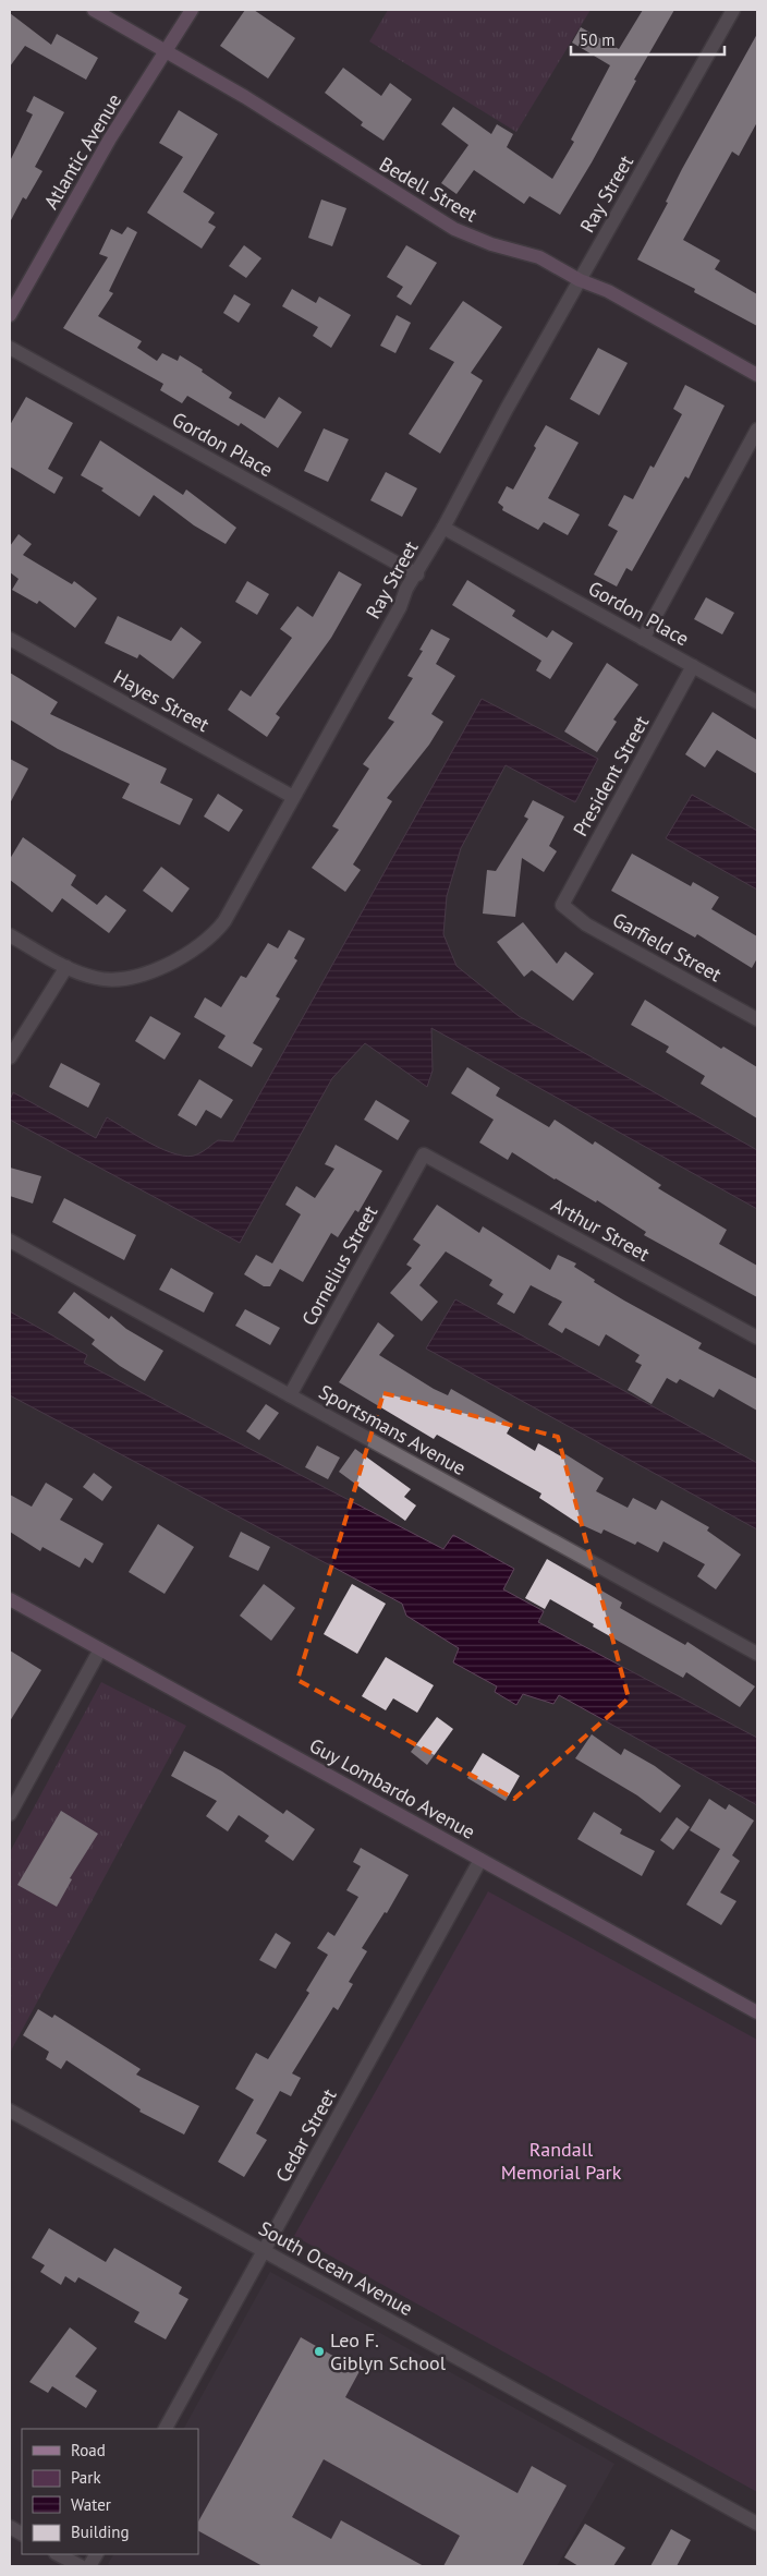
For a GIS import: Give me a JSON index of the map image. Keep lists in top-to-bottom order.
{
  "streets": {
    "street": [
      "Atlantic Avenue",
      "Bedell Street",
      "Ray Street",
      "Gordon Place",
      "Hayes Street",
      "President Street",
      "Garfield Street",
      "Arthur Street",
      "Cornelius Street",
      "Sportsmans Avenue",
      "Guy Lombardo Avenue",
      "Cedar Street",
      "South Ocean Avenue"
    ]
  },
  "crossings": [
    ["Atlantic Avenue", "Bedell Street"],
    ["Bedell Street", "Ray Street"],
    ["Ray Street", "Gordon Place"],
    ["Ray Street", "Hayes Street"],
    ["Gordon Place", "President Street"],
    ["President Street", "Garfield Street"],
    ["Arthur Street", "Cornelius Street"],
    ["Cornelius Street", "Sportsmans Avenue"],
    ["Guy Lombardo Avenue", "Cedar Street"],
    ["Cedar Street", "South Ocean Avenue"]
  ],
  "parks": ["Randall Memorial Park"],
  "places": ["Leo F. Giblyn School"],
  "legend": [
    "Road",
    "Park",
    "Water",
    "Building"
  ],
  "scale_bar": "50 m"
}
